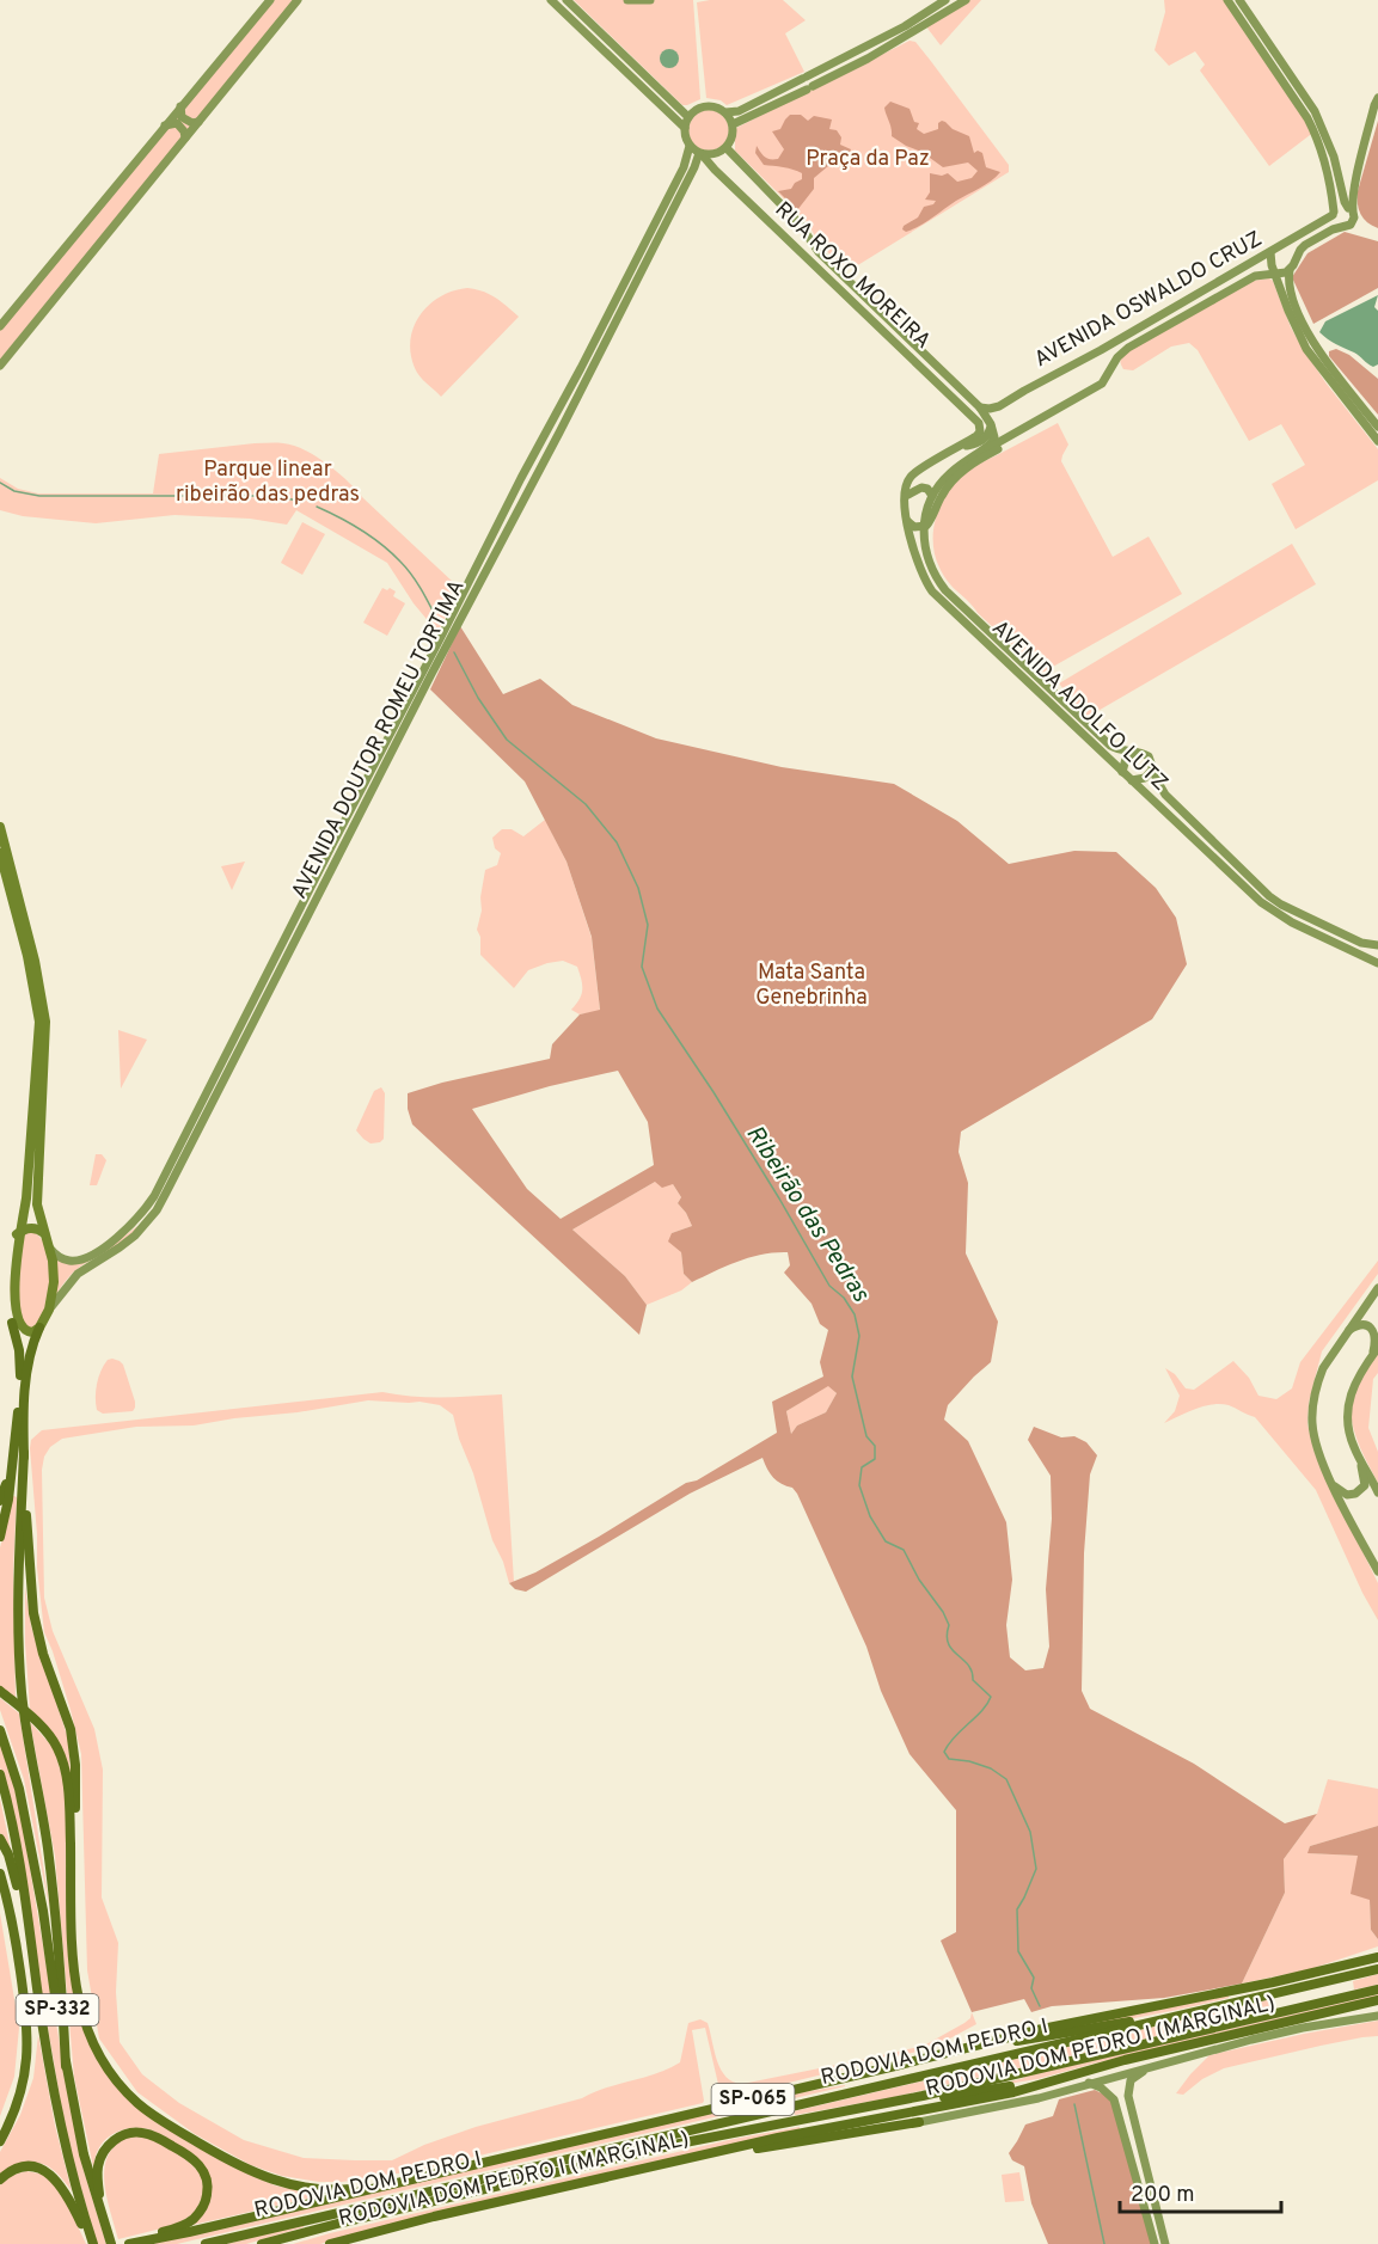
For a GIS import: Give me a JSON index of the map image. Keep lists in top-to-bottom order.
{
  "streets": {
    "highway": [
      "SP-332",
      "RODOVIA DOM PEDRO I (MARGINAL)",
      "RODOVIA DOM PEDRO I",
      "SP-065"
    ],
    "main road": [
      "RUA ROXO MOREIRA",
      "AVENIDA OSWALDO CRUZ",
      "AVENIDA ADOLFO LUTZ",
      "AVENIDA DOUTOR ROMEU TORTIMA"
    ]
  },
  "crossings": [
    ["RUA ROXO MOREIRA", "AVENIDA OSWALDO CRUZ"],
    ["RUA ROXO MOREIRA", "AVENIDA DOUTOR ROMEU TORTIMA"],
    ["AVENIDA OSWALDO CRUZ", "AVENIDA ADOLFO LUTZ"]
  ],
  "water": ["Ribeirão das Pedras"],
  "parks": ["Praça da Paz", "Parque linear ribeirão das pedras", "Mata Santa Genebrinha"],
  "scale_bar": "200 m"
}
